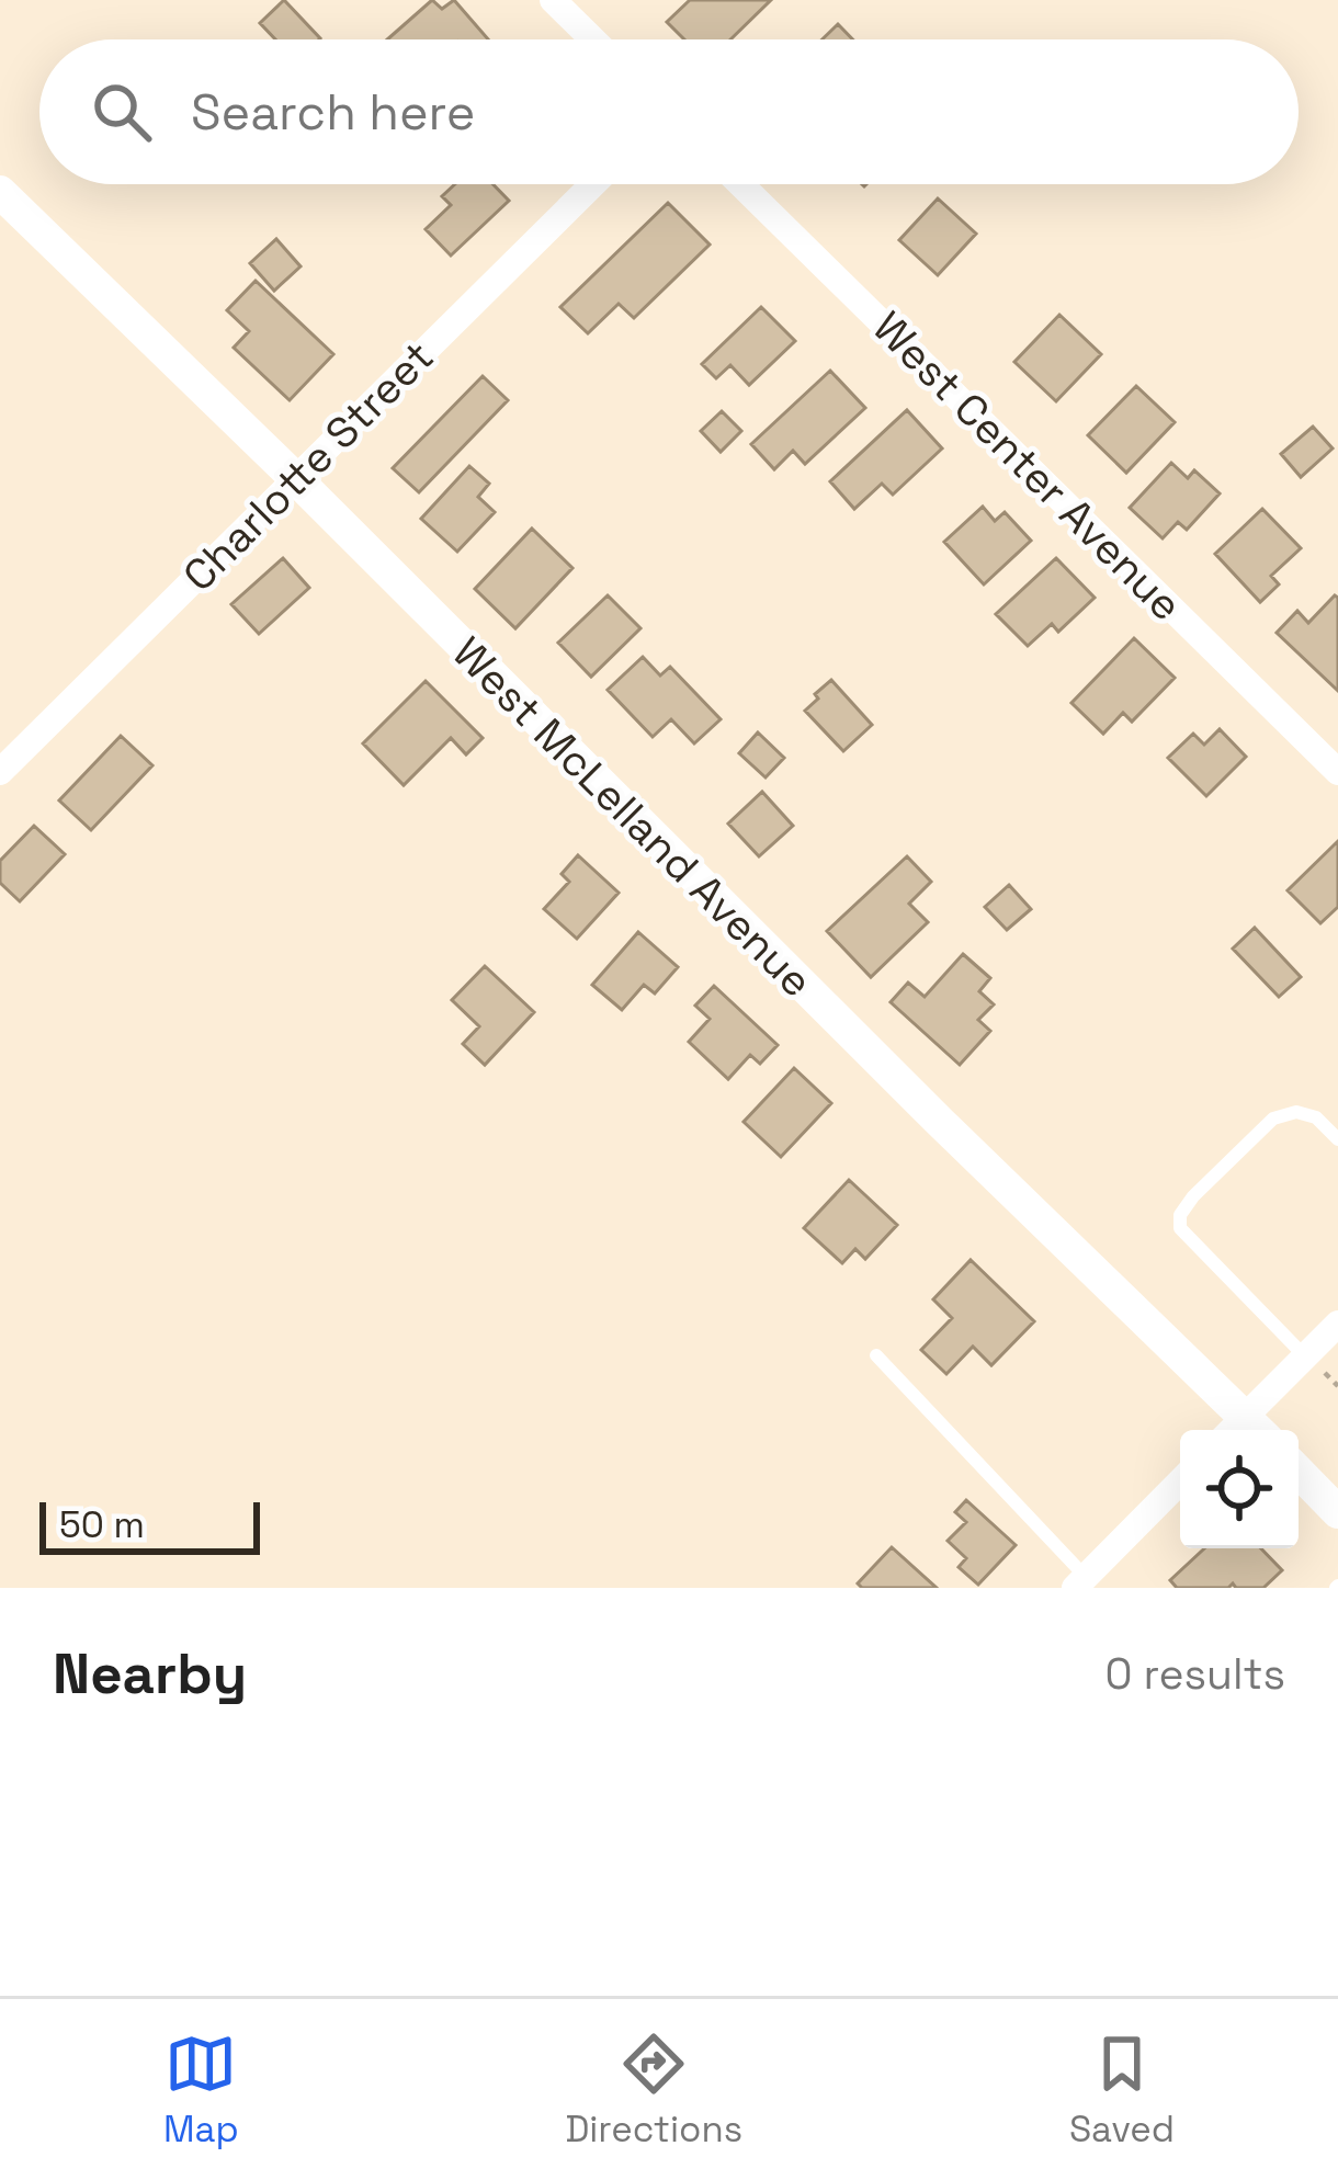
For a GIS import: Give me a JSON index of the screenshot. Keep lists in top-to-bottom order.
{
  "streets": {
    "street": ["Charlotte Street", "West Center Avenue", "West McLelland Avenue"]
  },
  "crossings": [
    ["Charlotte Street", "West McLelland Avenue"]
  ],
  "scale_bar": "50 m",
  "page": {
    "search": "Search here",
    "scale": "50 m",
    "heading": ["Nearby", "0 results"],
    "nav": ["Map", "Directions", "Saved"]
  }
}
